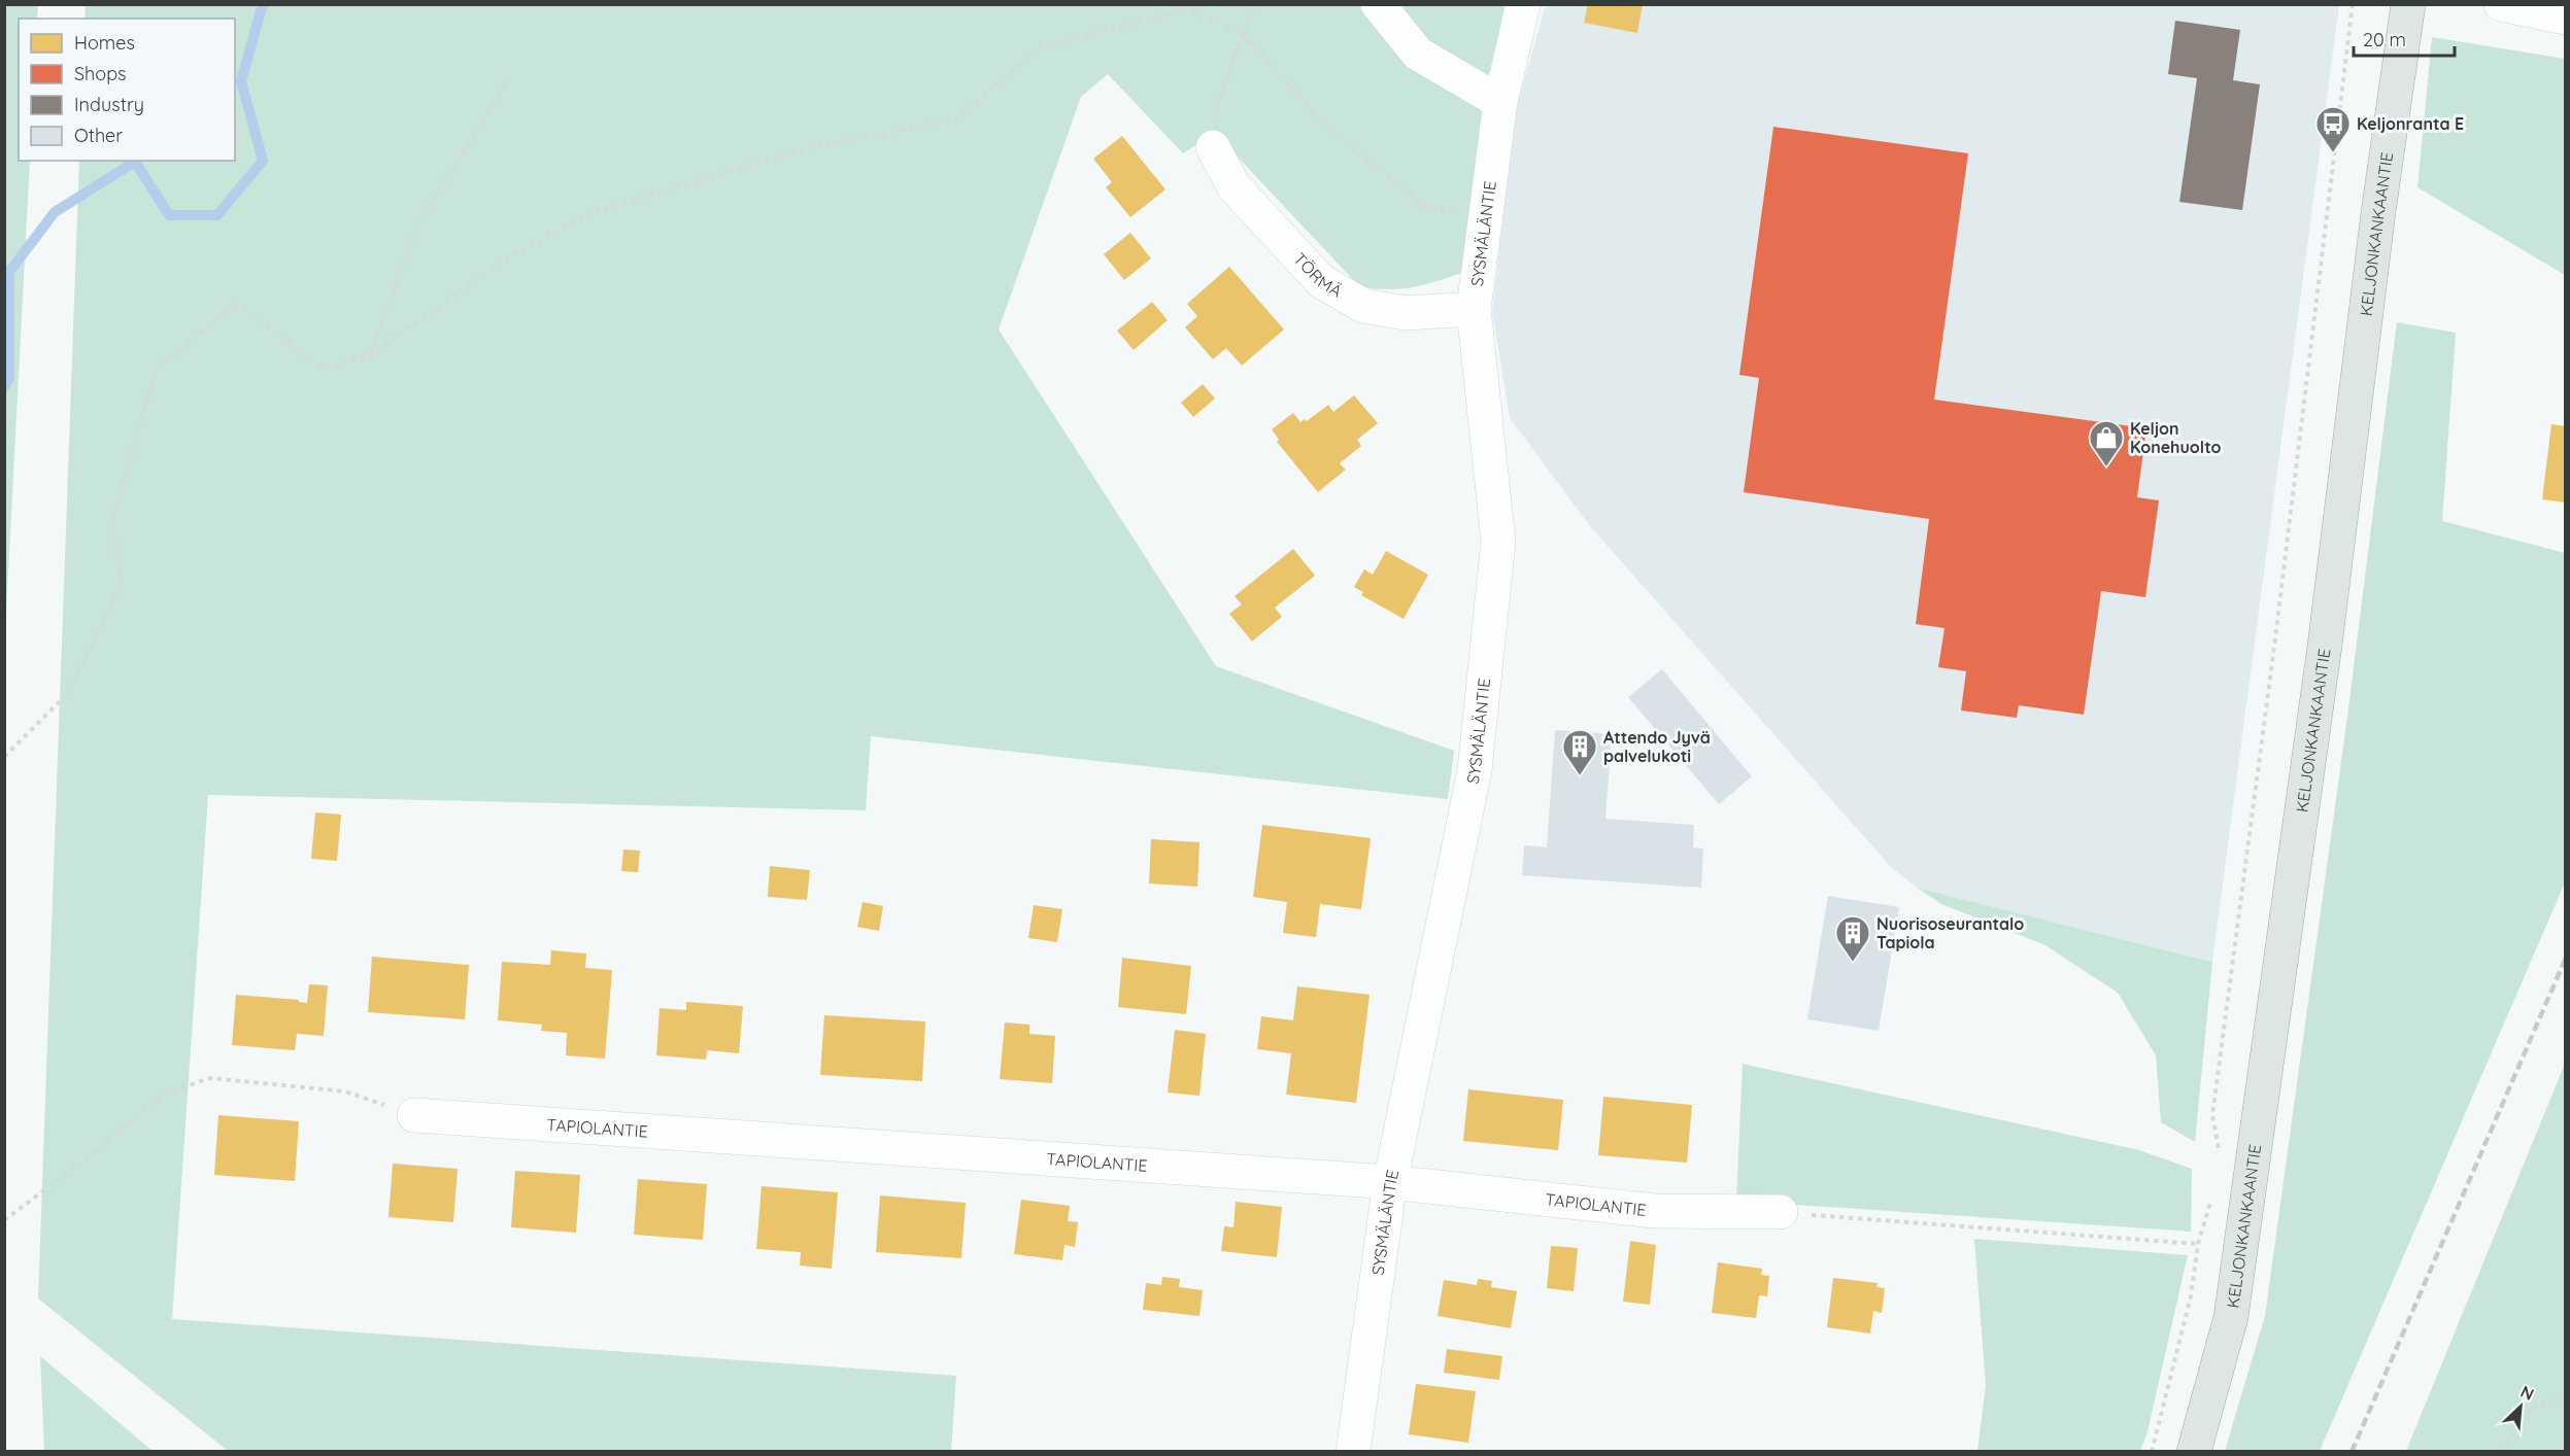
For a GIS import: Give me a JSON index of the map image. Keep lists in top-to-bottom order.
{
  "streets": {
    "main road": ["KELJONKANKAANTIE"],
    "street": ["SYSMÄLÄNTIE", "TÖRMÄ", "TAPIOLANTIE"]
  },
  "crossings": [
    ["SYSMÄLÄNTIE", "TÖRMÄ"],
    ["SYSMÄLÄNTIE", "TAPIOLANTIE"]
  ],
  "places": {
    "bus stop": ["Keljonranta E"],
    "shop": ["Keljon Konehuolto"],
    "building": ["Attendo Jyvä palvelukoti", "Nuorisoseurantalo Tapiola"]
  },
  "legend": [
    "Homes",
    "Shops",
    "Industry",
    "Other"
  ],
  "scale_bar": "20 m",
  "north": "top right"
}
